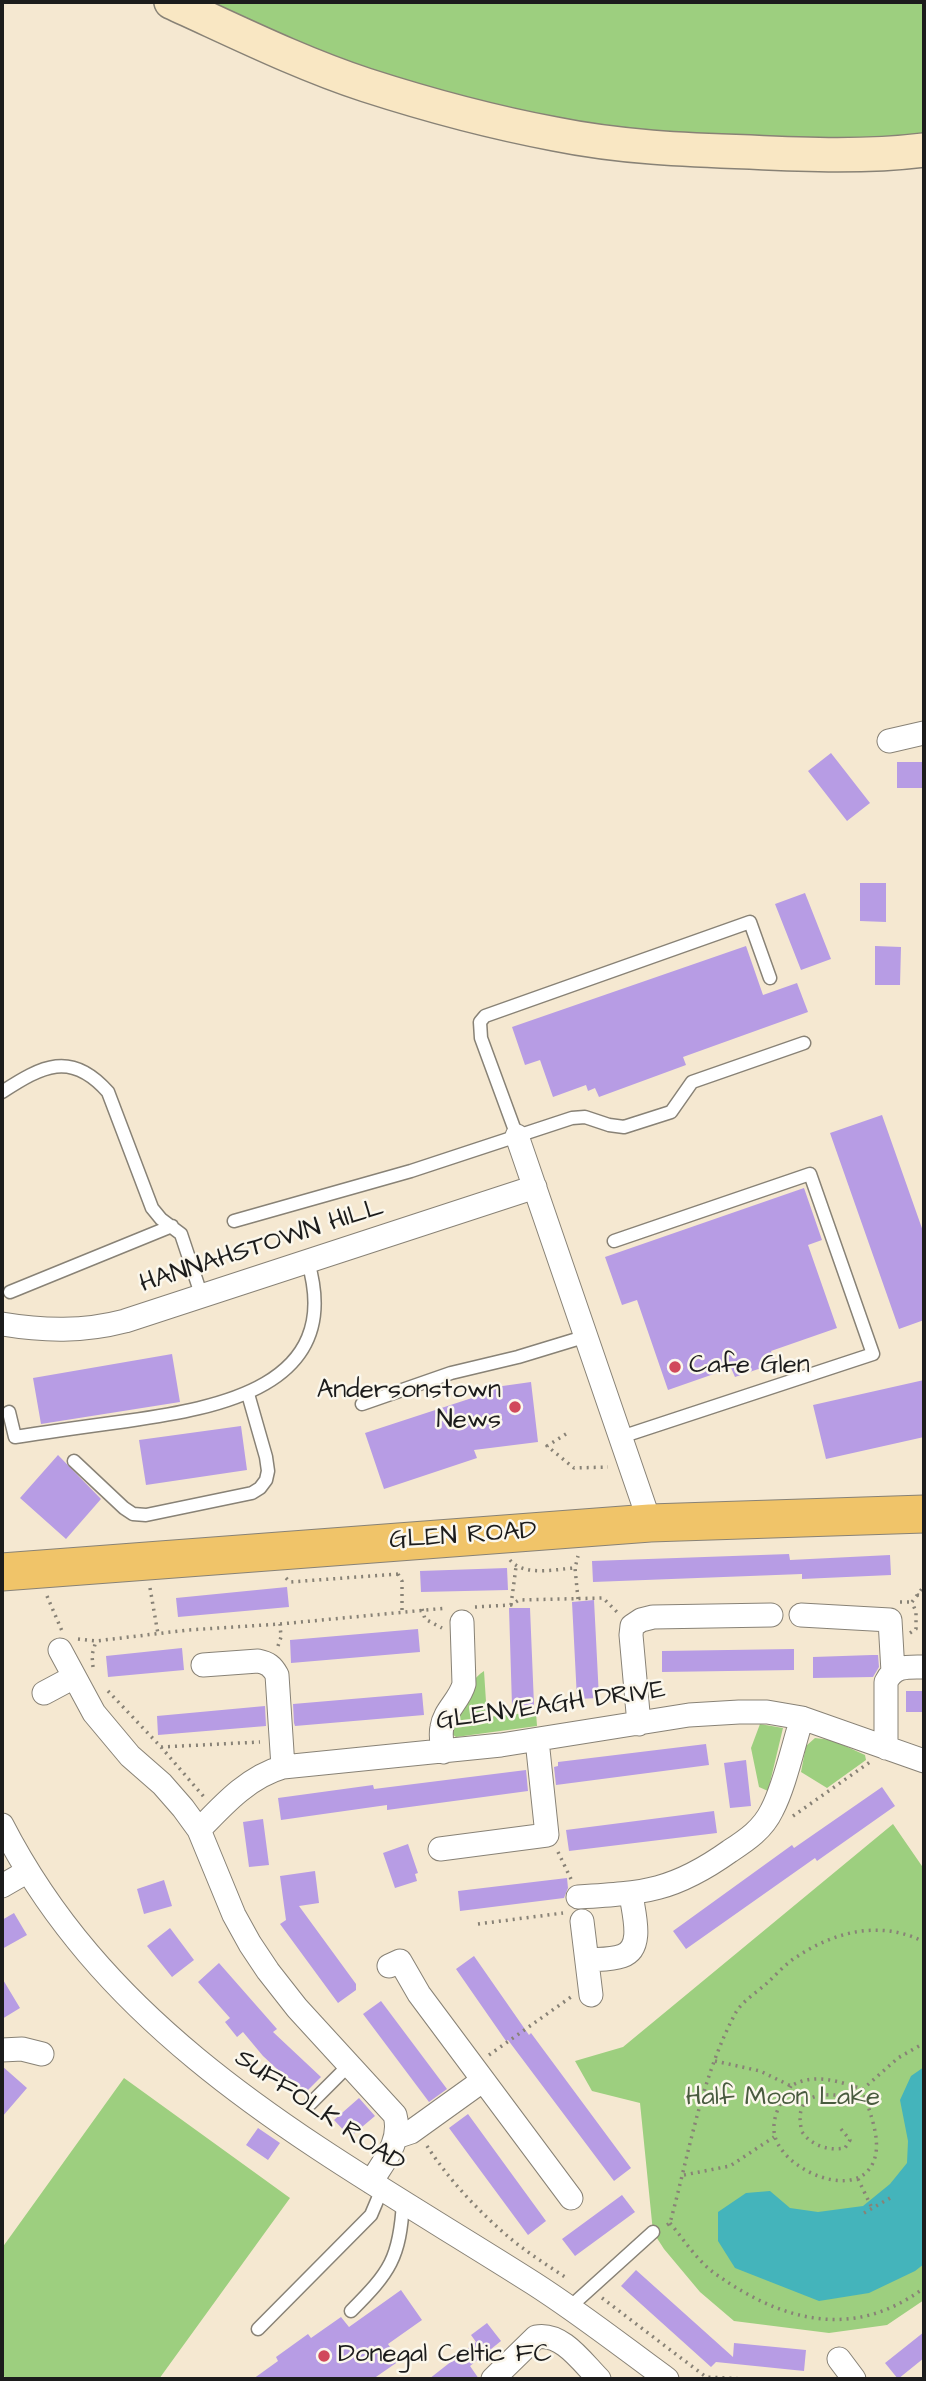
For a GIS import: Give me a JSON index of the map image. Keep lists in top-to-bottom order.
{
  "streets": {
    "main road": ["GLEN ROAD"],
    "street": ["HANNAHSTOWN HILL", "GLENVEAGH DRIVE", "SUFFOLK ROAD"]
  },
  "parks": ["Half Moon Lake"],
  "places": ["Cafe Glen", "Andersonstown News", "Donegal Celtic FC"]
}
